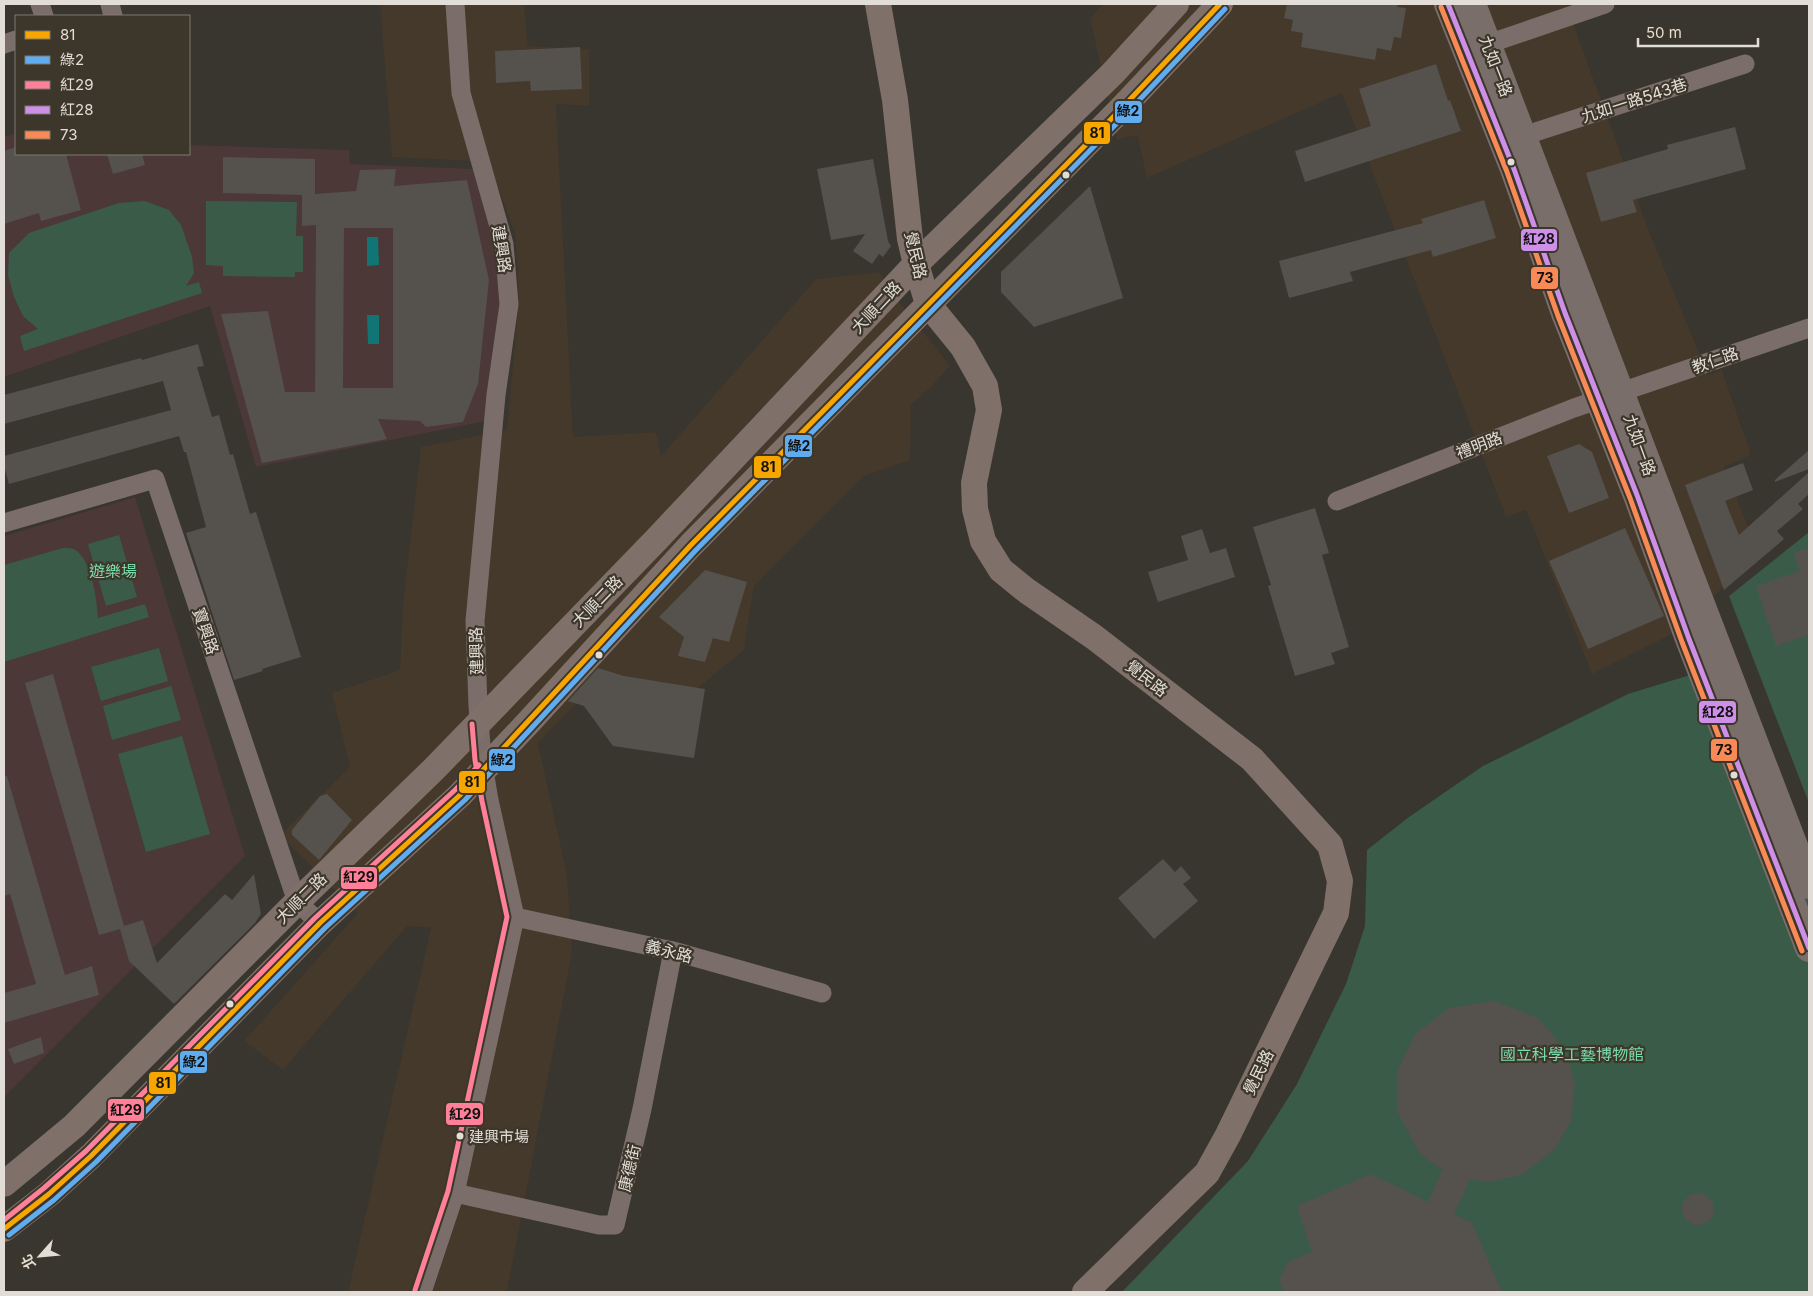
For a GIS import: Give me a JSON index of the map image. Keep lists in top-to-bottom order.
{
  "streets": {
    "main road": ["九如一路"],
    "street": [
      "九如一路543巷",
      "建興路",
      "覺民路",
      "大順二路",
      "教仁路",
      "禮明路",
      "寶興路",
      "義永路",
      "康德街"
    ]
  },
  "crossings": [
    ["九如一路", "九如一路543巷"],
    ["九如一路", "教仁路"],
    ["九如一路", "禮明路"],
    ["建興路", "大順二路"],
    ["建興路", "義永路"],
    ["建興路", "康德街"],
    ["覺民路", "大順二路"],
    ["大順二路", "寶興路"],
    ["教仁路", "禮明路"],
    ["義永路", "康德街"]
  ],
  "parks": ["遊樂場", "國立科學工藝博物館"],
  "places": ["建興市場"],
  "lines": [
    "transit line 81",
    "transit line 紅28",
    "transit line 73",
    "transit line 綠2",
    "transit line 紅29"
  ],
  "legend": [
    "81",
    "綠2",
    "紅29",
    "紅28",
    "73"
  ],
  "scale_bar": "50 m",
  "north": "bottom left"
}
